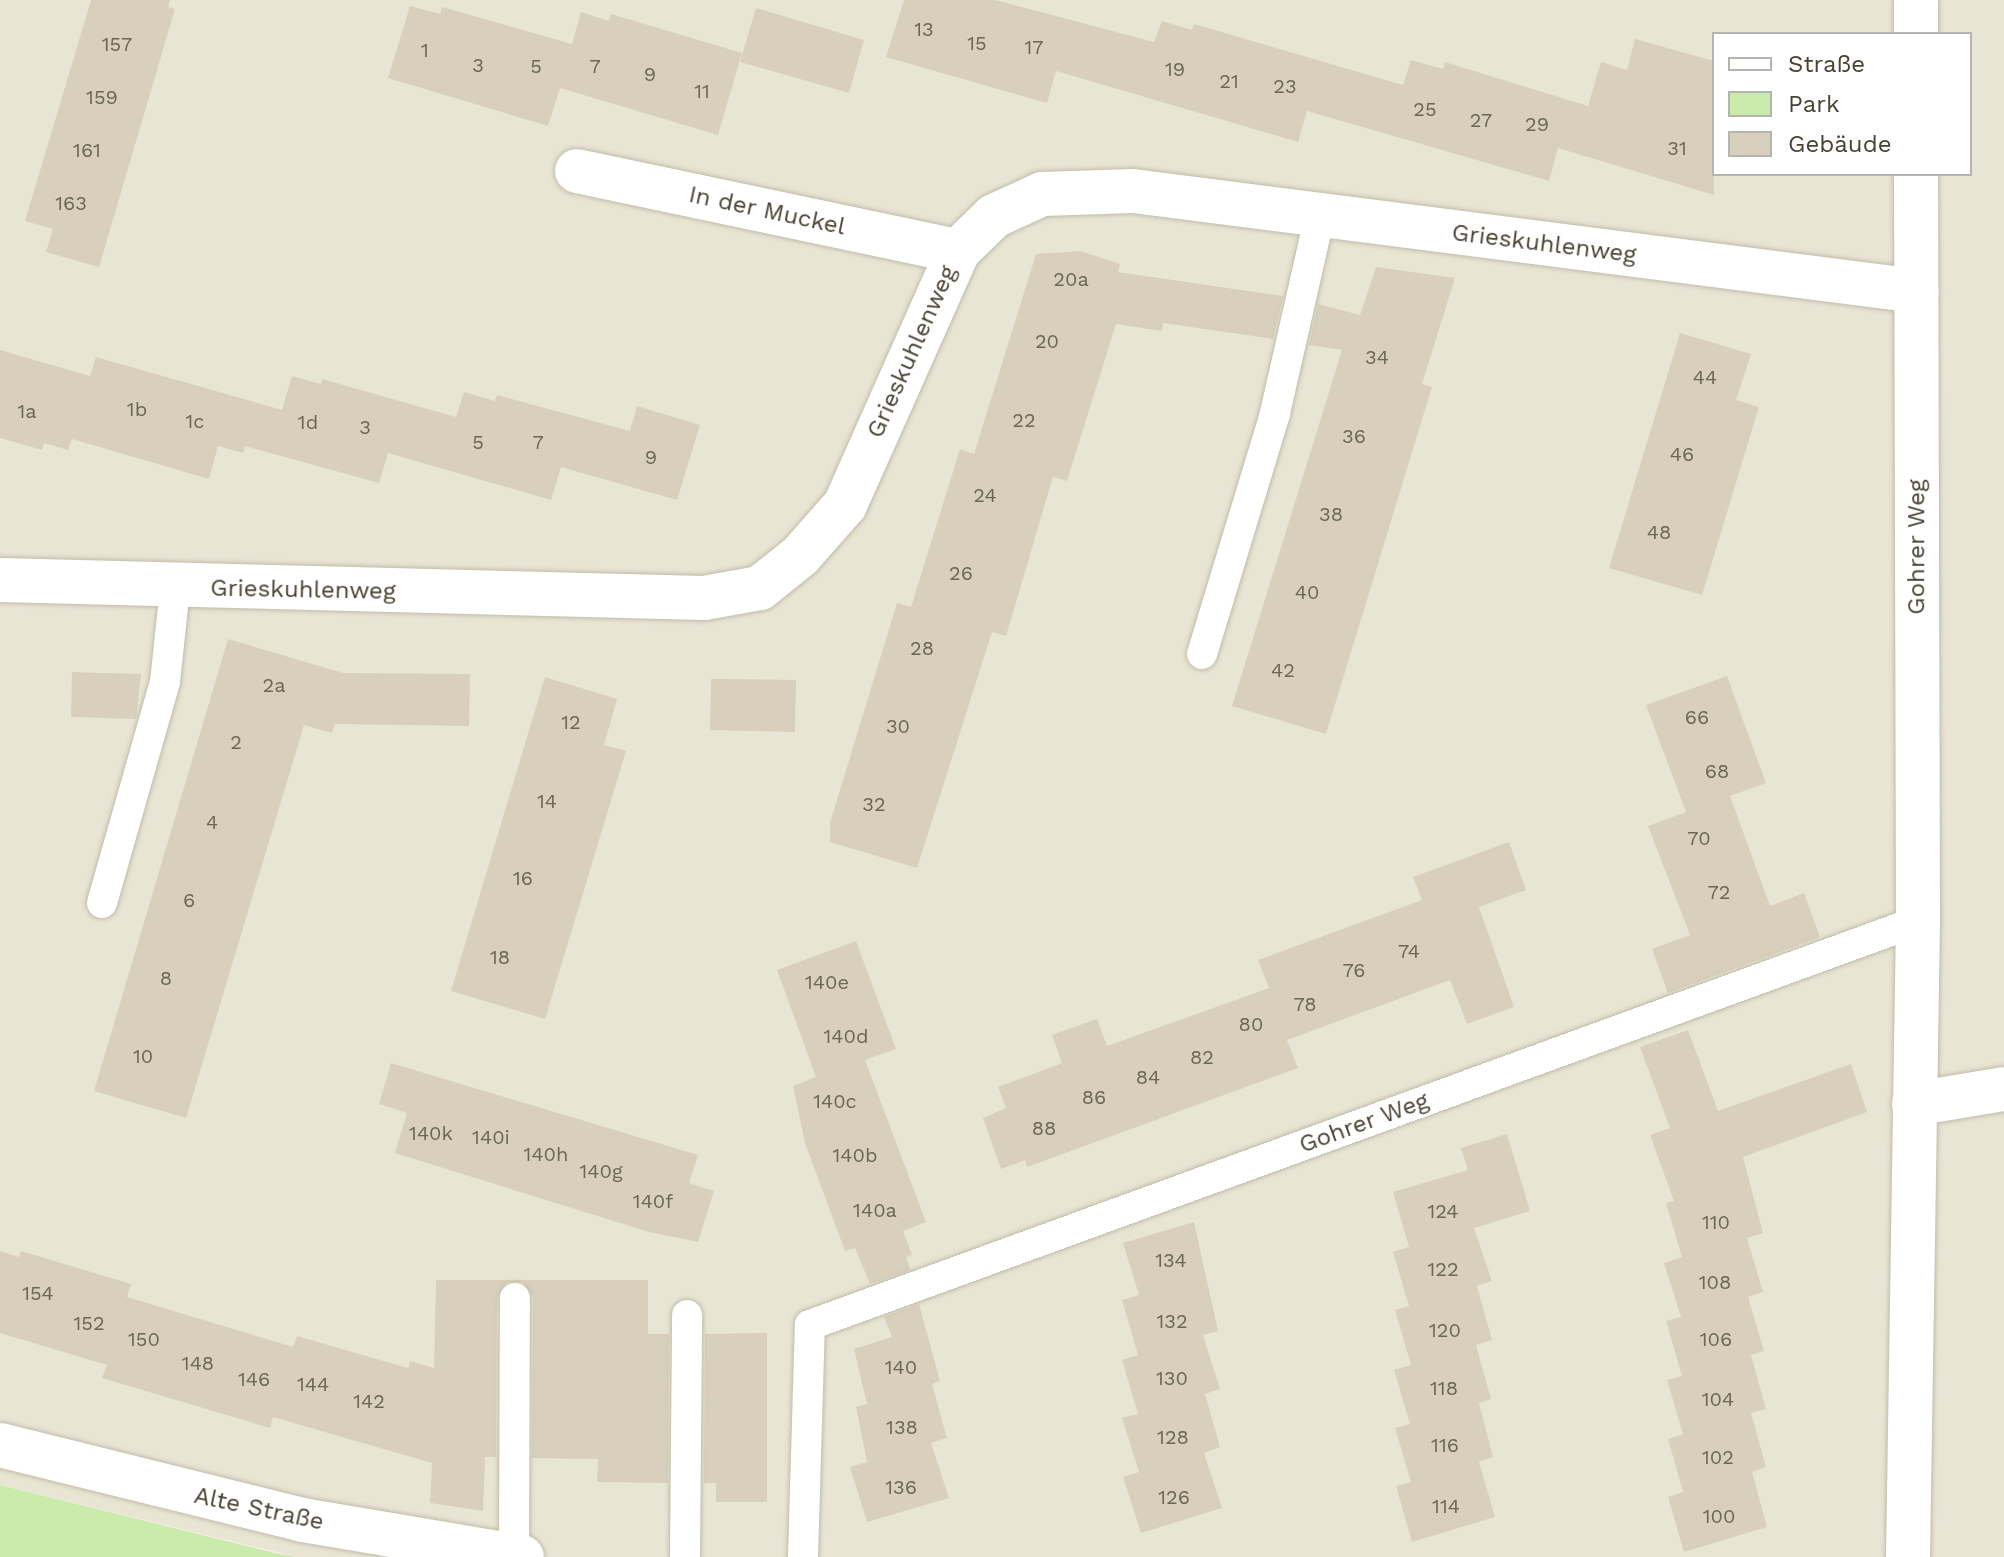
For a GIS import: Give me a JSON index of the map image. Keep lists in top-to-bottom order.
{
  "streets": {
    "street": [
      "In der Muckel",
      "Grieskuhlenweg",
      "Gohrer Weg",
      "Alte Straße"
    ]
  },
  "crossings": [
    ["In der Muckel", "Grieskuhlenweg"],
    ["Grieskuhlenweg", "Gohrer Weg"]
  ],
  "house_numbers": [
    "13",
    "15",
    "157",
    "17",
    "1",
    "3",
    "5",
    "7",
    "19",
    "9",
    "21",
    "23",
    "11",
    "159",
    "25",
    "27",
    "29",
    "31",
    "161",
    "163",
    "20a",
    "20",
    "34",
    "44",
    "1b",
    "1a",
    "22",
    "1c",
    "1d",
    "3",
    "36",
    "5",
    "7",
    "46",
    "9",
    "24",
    "38",
    "48",
    "26",
    "40",
    "28",
    "42",
    "2a",
    "66",
    "12",
    "30",
    "2",
    "68",
    "14",
    "32",
    "4",
    "70",
    "16",
    "72",
    "6",
    "74",
    "18",
    "76",
    "8",
    "140e",
    "78",
    "80",
    "140d",
    "10",
    "82",
    "84",
    "86",
    "140c",
    "88",
    "140k",
    "140i",
    "140h",
    "140b",
    "140g",
    "140f",
    "140a",
    "124",
    "110",
    "134",
    "122",
    "108",
    "154",
    "132",
    "152",
    "120",
    "150",
    "106",
    "148",
    "140",
    "130",
    "146",
    "144",
    "118",
    "104",
    "142",
    "138",
    "128",
    "116",
    "102",
    "136",
    "126",
    "114",
    "100"
  ],
  "legend": ["Straße", "Park", "Gebäude"]
}
